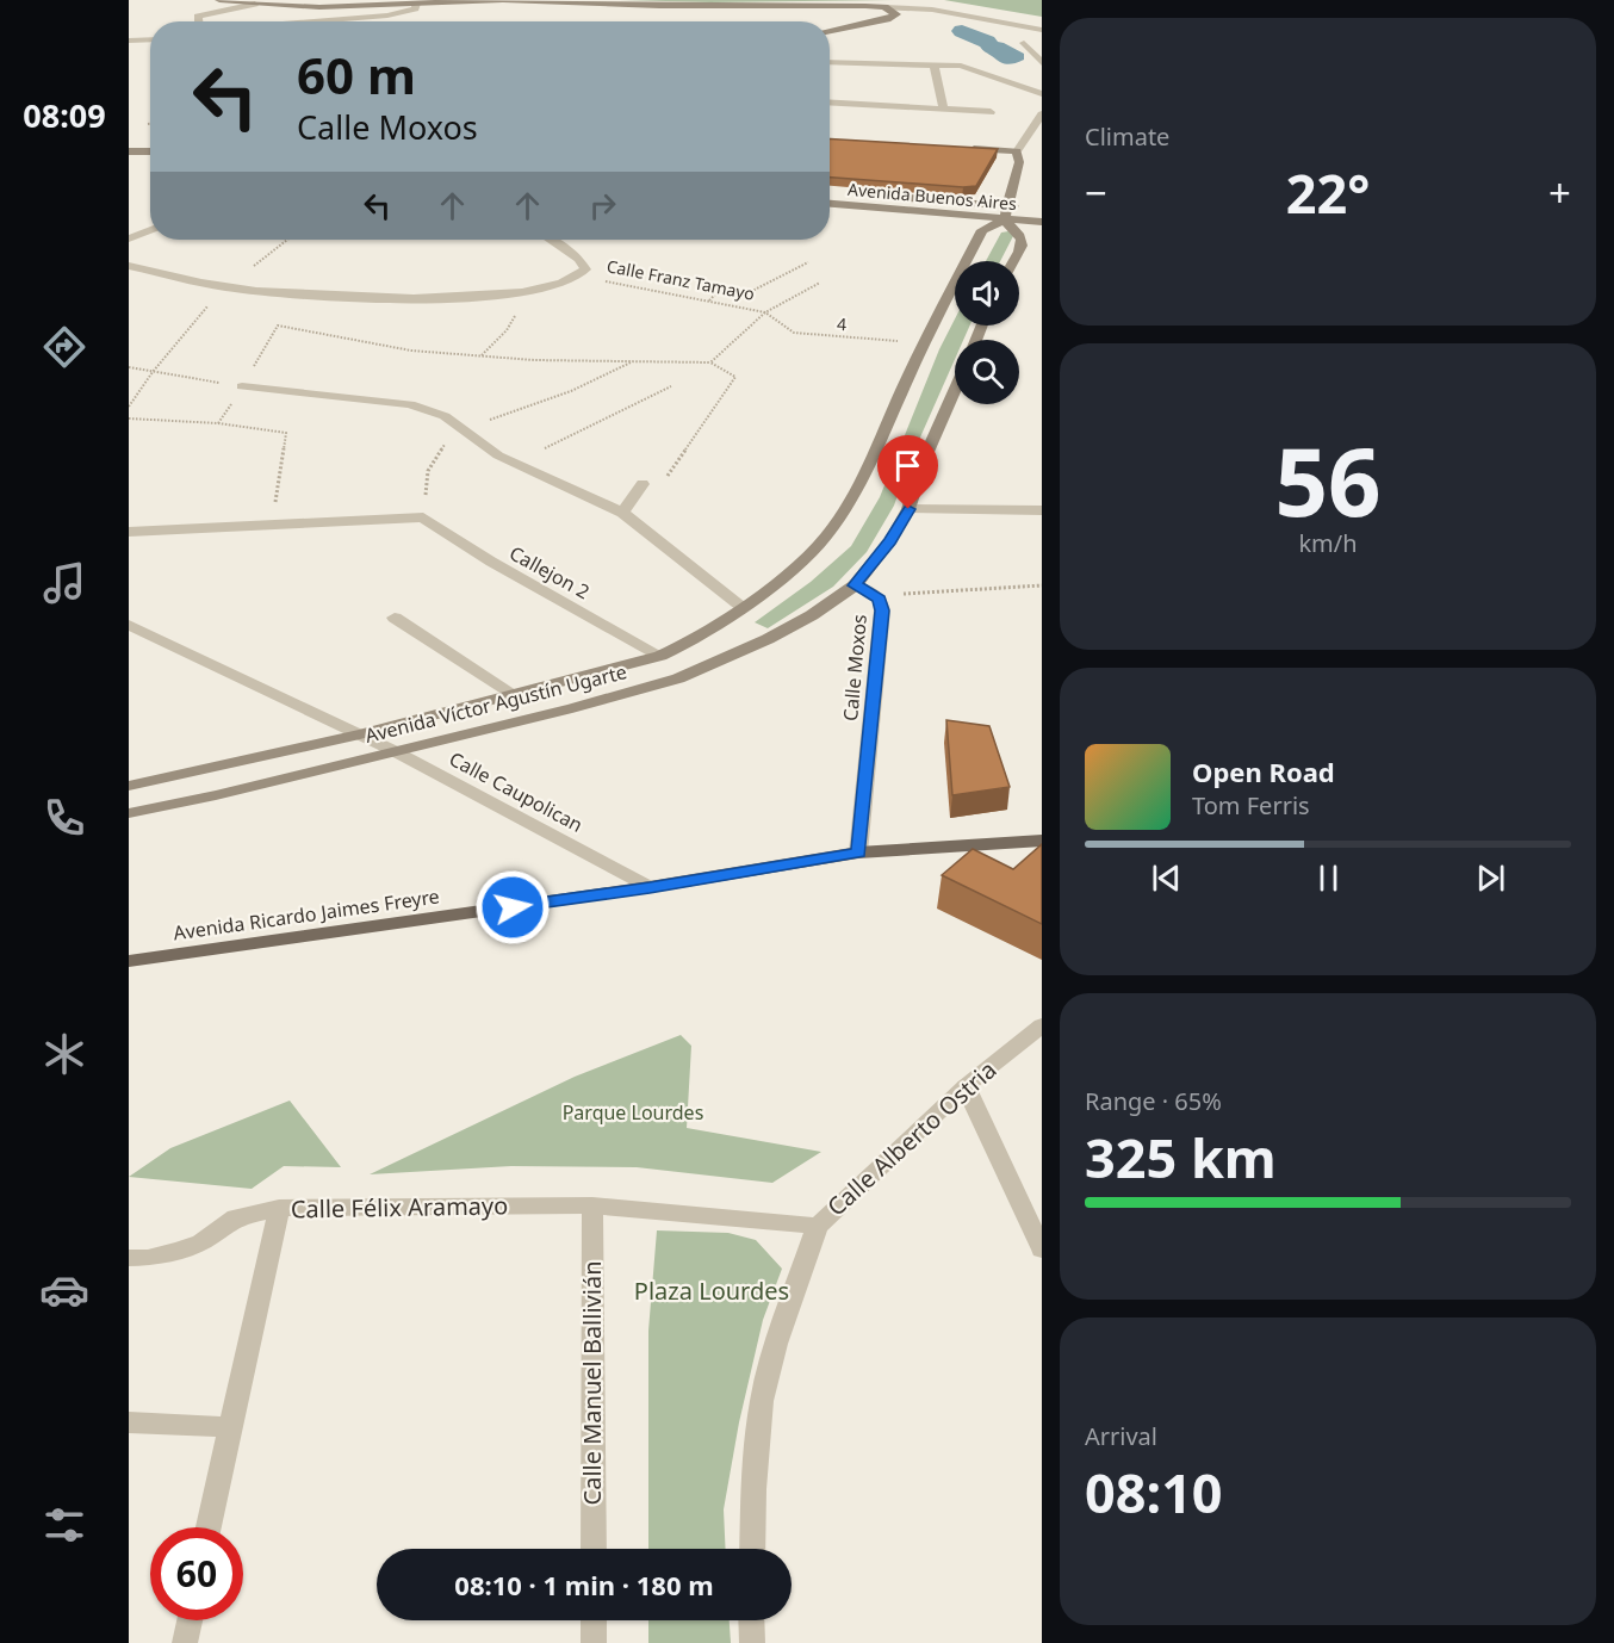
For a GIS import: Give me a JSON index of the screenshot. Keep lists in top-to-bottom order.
{
  "streets": {
    "main road": ["Avenida Ricardo Jaimes Freyre"],
    "street": [
      "Avenida Buenos Aires",
      "Calle Franz Tamayo",
      "Callejon 2",
      "Calle Moxos",
      "Avenida Víctor Agustín Ugarte",
      "Calle Caupolican",
      "Calle Alberto Ostria",
      "Calle Félix Aramayo",
      "Calle Manuel Ballivián"
    ],
    "path": ["4"]
  },
  "crossings": [
    ["Calle Franz Tamayo", "4"],
    ["Callejon 2", "Avenida Víctor Agustín Ugarte"],
    ["Calle Moxos", "Avenida Víctor Agustín Ugarte"],
    ["Calle Moxos", "Avenida Ricardo Jaimes Freyre"],
    ["Avenida Víctor Agustín Ugarte", "Calle Caupolican"],
    ["Calle Caupolican", "Avenida Ricardo Jaimes Freyre"],
    ["Calle Alberto Ostria", "Calle Félix Aramayo"],
    ["Calle Félix Aramayo", "Calle Manuel Ballivián"]
  ],
  "parks": ["Parque Lourdes", "Plaza Lourdes"],
  "page": {
    "tabs": "08:09",
    "tile": [
      "Climate",
      ["56", "km/h"],
      ["Range · 65%", "325 km"],
      ["Arrival", "08:10"]
    ],
    "turn": ["60 m", "Calle Moxos"],
    "heat": ["−", "22°", "+"],
    "song": ["Open Road", "Tom Ferris"],
    "limit": "60",
    "trip": "08:10 · 1 min · 180 m"
  }
}
